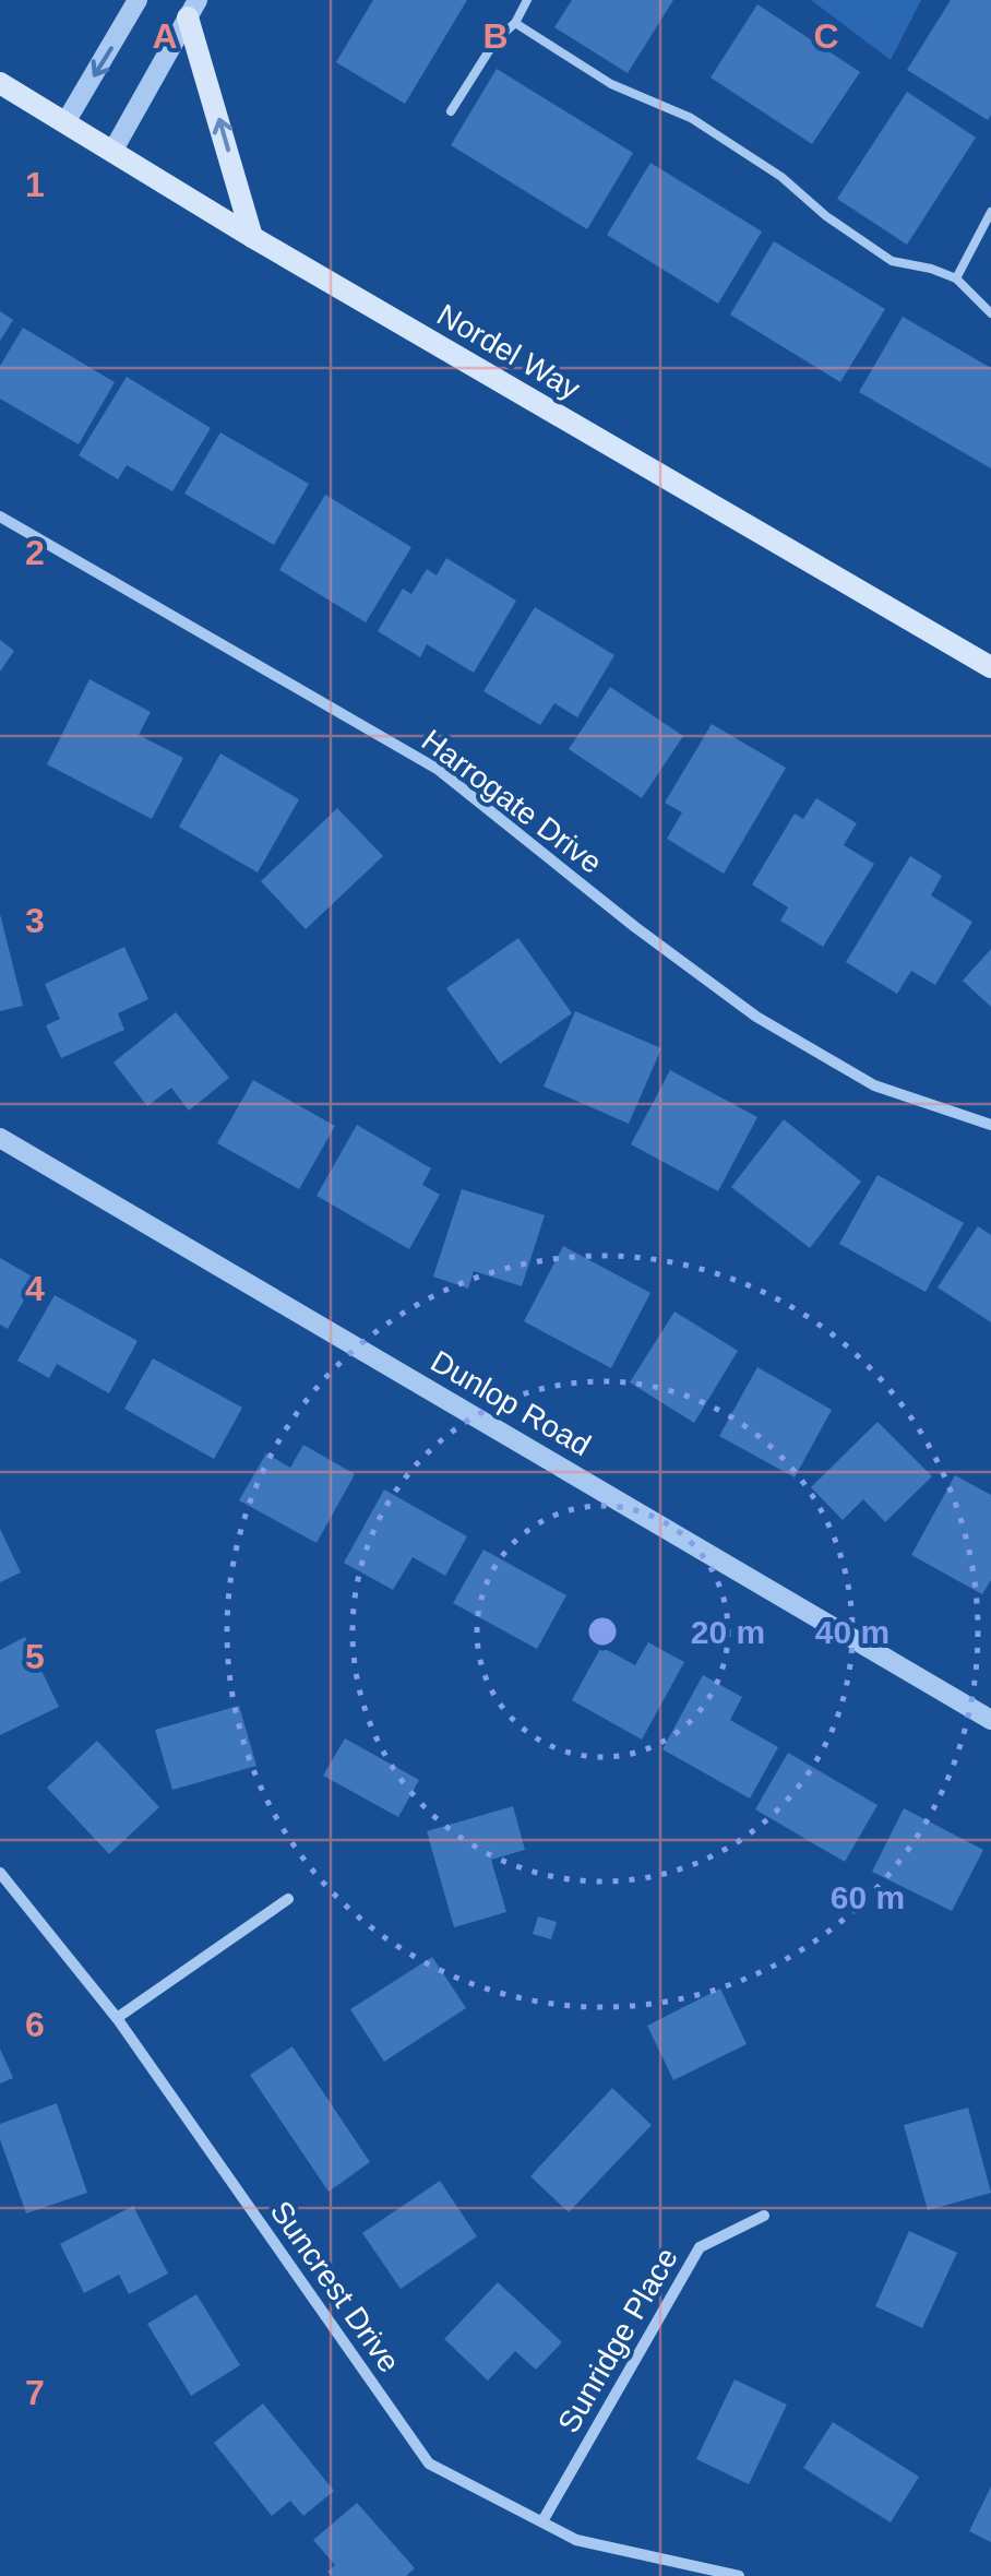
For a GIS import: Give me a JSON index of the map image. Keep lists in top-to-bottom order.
{
  "streets": {
    "main road": ["Nordel Way"],
    "street": [
      "Harrogate Drive",
      "Dunlop Road",
      "Suncrest Drive",
      "Sunridge Place"
    ]
  },
  "crossings": [
    ["Suncrest Drive", "Sunridge Place"]
  ],
  "grid": {
    "columns": ["A", "B", "C"],
    "rows": [
      "1",
      "2",
      "3",
      "4",
      "5",
      "6",
      "7"
    ]
  },
  "rings": ["20 m", "40 m", "60 m"]
}
